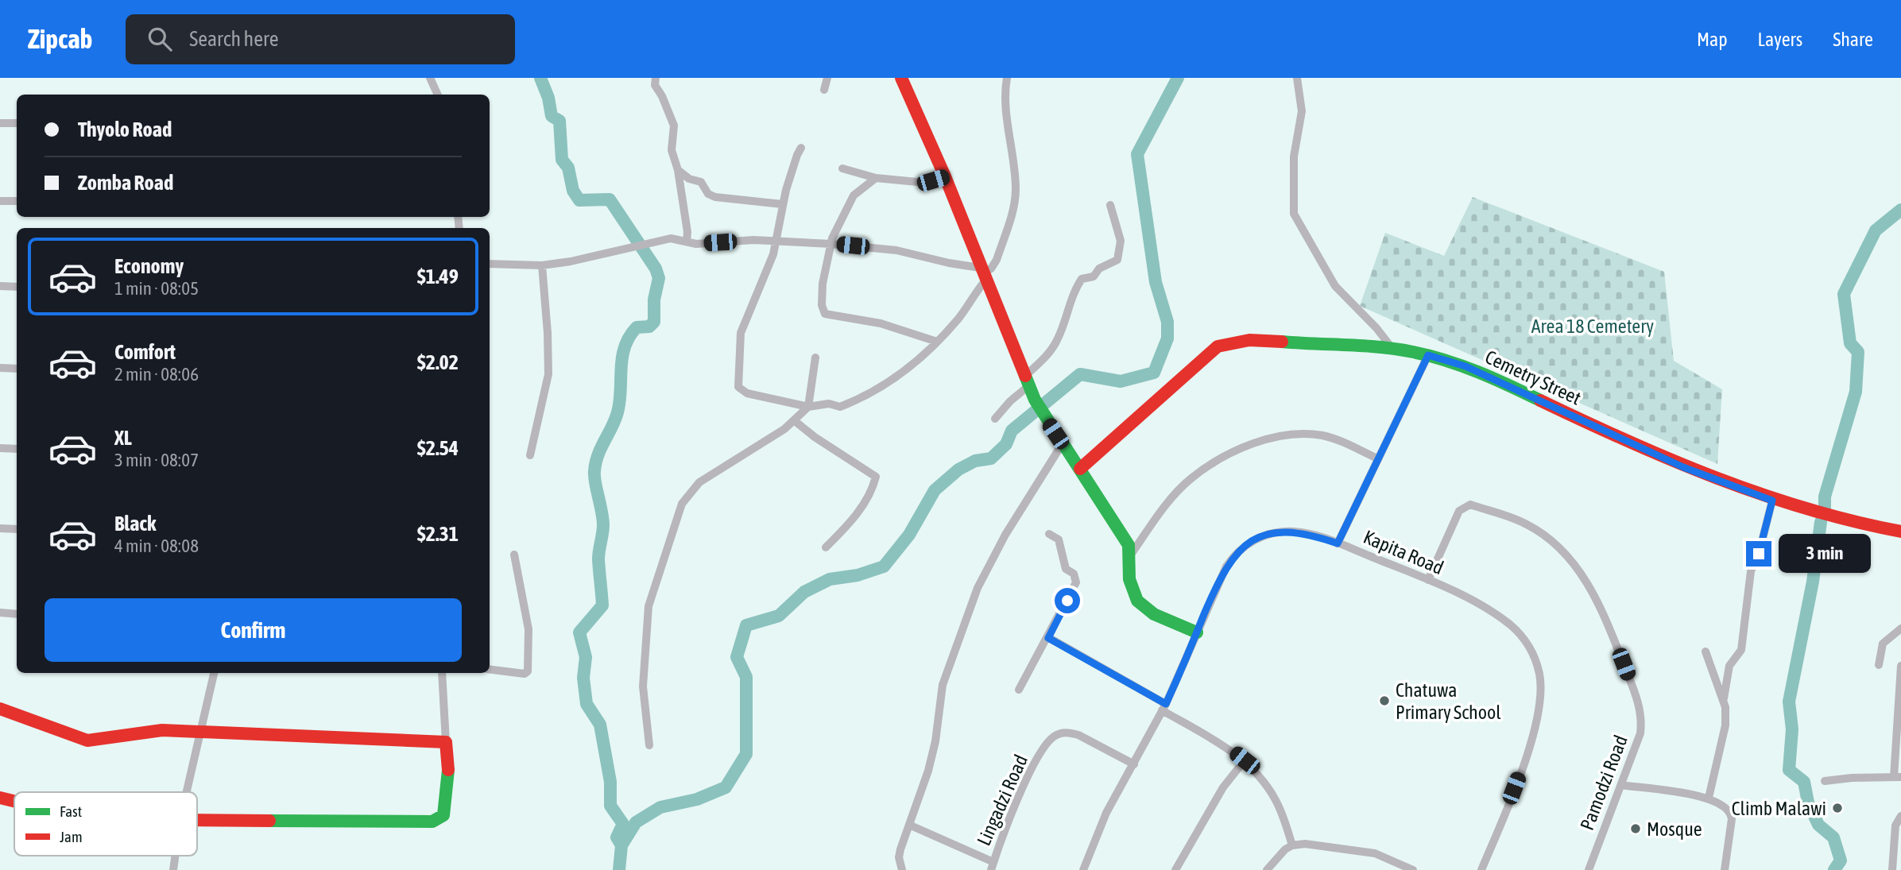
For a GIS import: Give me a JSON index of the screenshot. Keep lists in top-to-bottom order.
{
  "streets": {
    "street": [
      "Cemetry Street",
      "Kapita Road",
      "Pamodzi Road",
      "Lingadzi Road"
    ]
  },
  "crossings": [
    ["Kapita Road", "Pamodzi Road"],
    ["Kapita Road", "Lingadzi Road"]
  ],
  "parks": ["Area 18 Cemetery"],
  "places": ["Chatuwa Primary School", "Climb Malawi", "Mosque"],
  "legend": ["Fast", "Jam"],
  "page": {
    "header": "Zipcab",
    "search": "Search here",
    "nav": ["Map", "Layers", "Share"],
    "banner": ["Thyolo Road", "Zomba Road"],
    "list": [
      {
        "name": "Economy",
        "note": "1 min · 08:05",
        "value": "$1.49"
      },
      {
        "name": "Comfort",
        "note": "2 min · 08:06",
        "value": "$2.02"
      },
      {
        "name": "XL",
        "note": "3 min · 08:07",
        "value": "$2.54"
      },
      {
        "name": "Black",
        "note": "4 min · 08:08",
        "value": "$2.31"
      }
    ],
    "bubble": "3 min",
    "buttons": "Confirm"
  }
}
